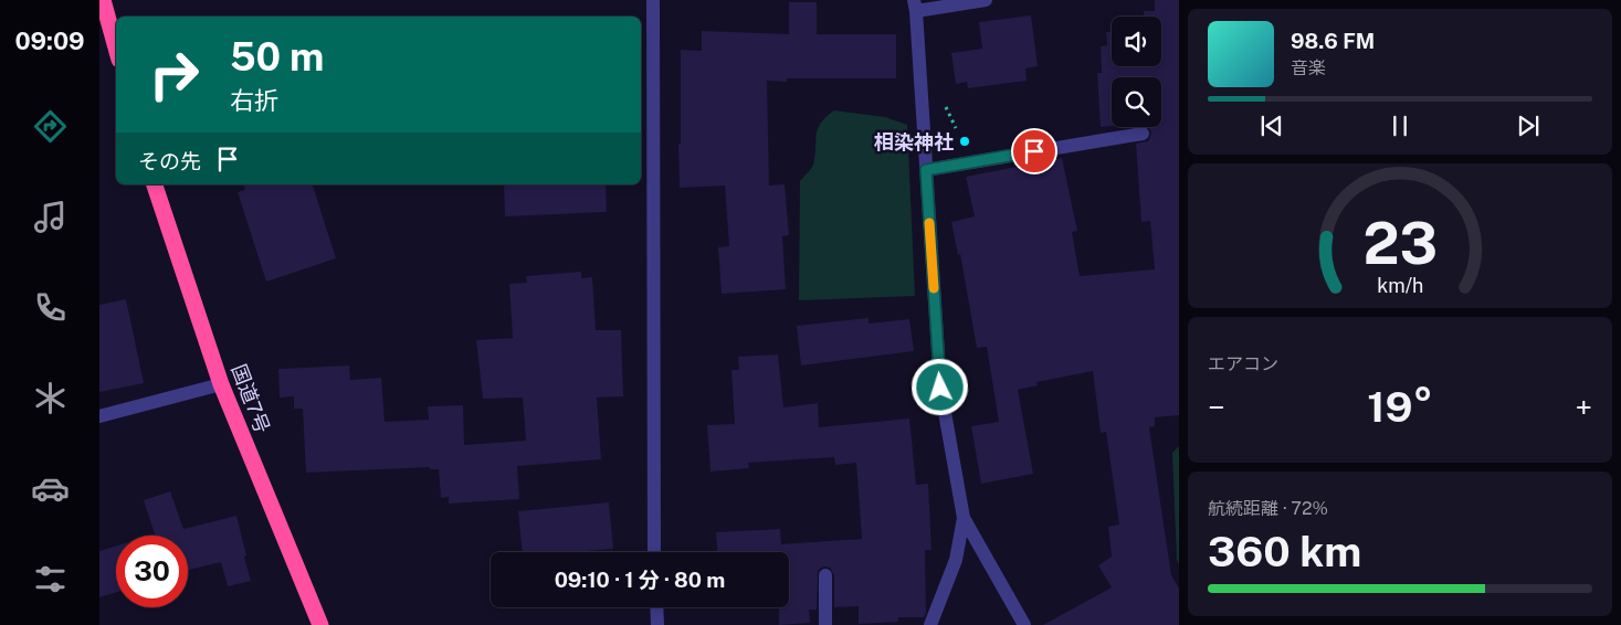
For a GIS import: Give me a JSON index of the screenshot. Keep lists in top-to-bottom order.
{
  "streets": {
    "highway": ["国道7号"]
  },
  "places": ["相染神社"],
  "page": {
    "tabs": "09:09",
    "turn": ["50 m", "右折"],
    "song": ["98.6 FM", "音楽"],
    "then": "その先",
    "tile": [
      "エアコン",
      ["航続距離 · 72%", "360 km"]
    ],
    "heat": ["−", "19°", "+"],
    "limit": "30",
    "trip": "09:10 · 1 分 · 80 m",
    "gauge": ["23", "km/h"]
  }
}
